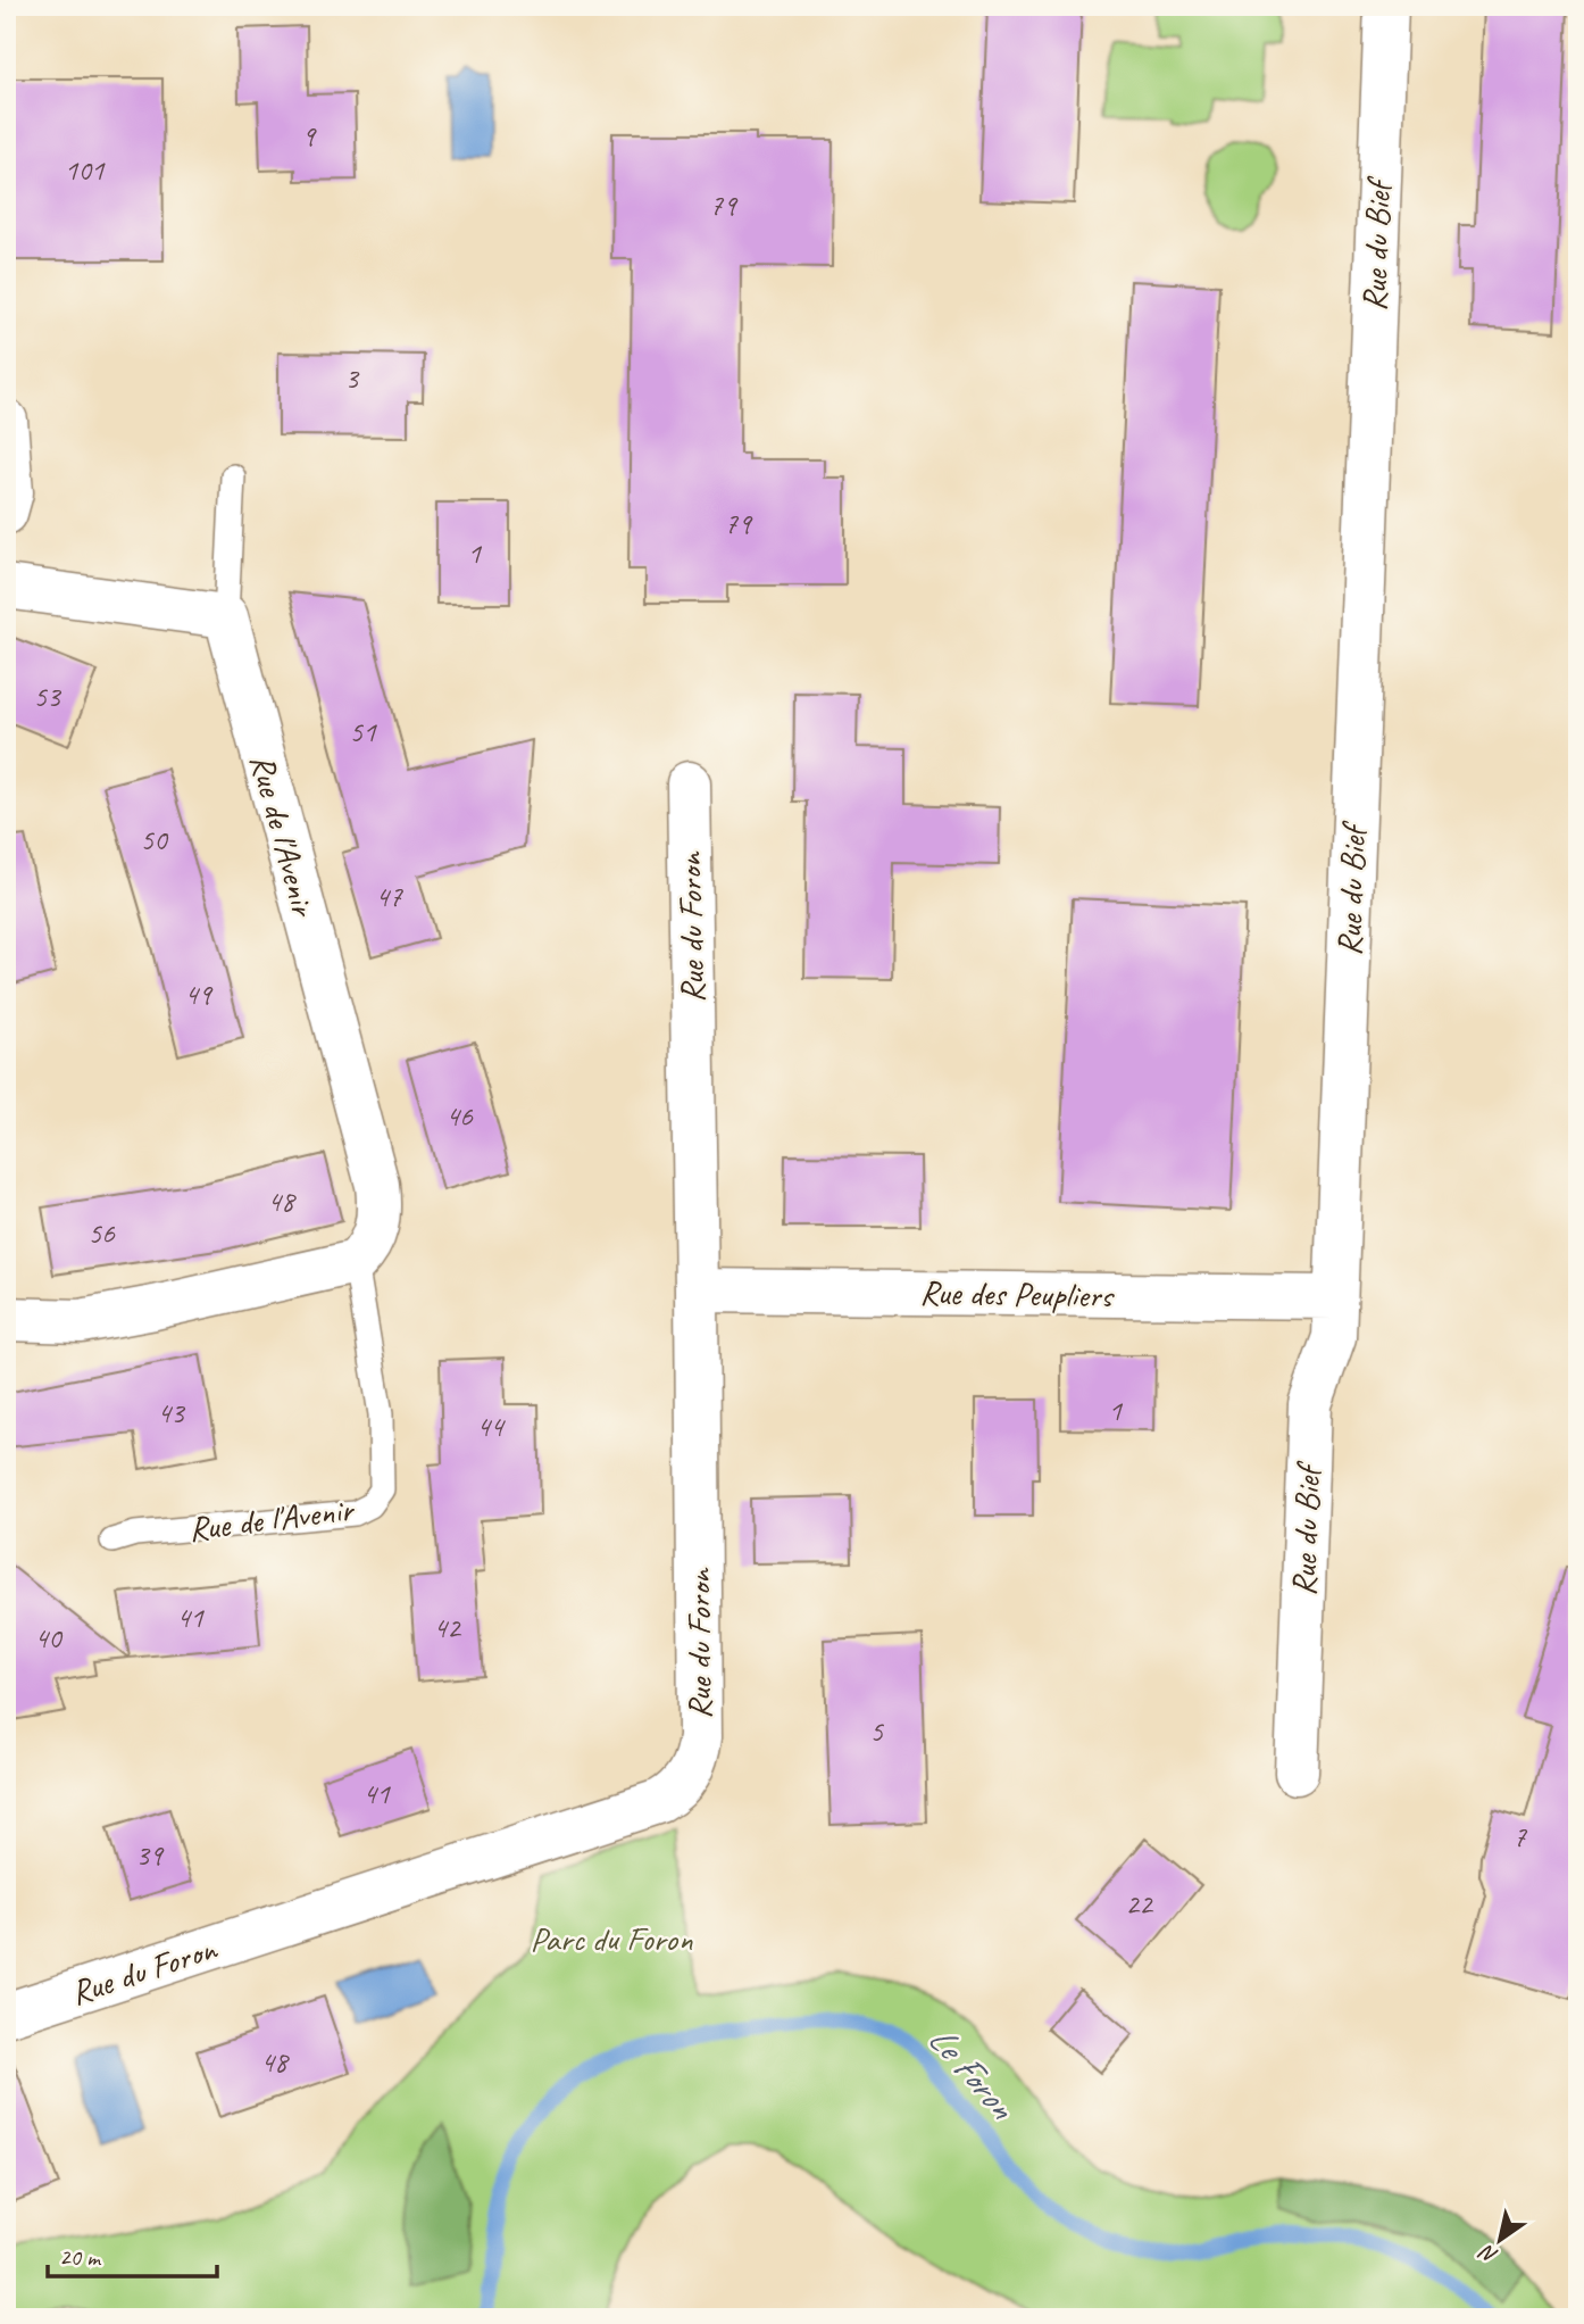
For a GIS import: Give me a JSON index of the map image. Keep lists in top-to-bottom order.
{
  "streets": {
    "street": [
      "Rue du Bief",
      "Rue de l'Avenir",
      "Rue du Foron",
      "Rue des Peupliers"
    ]
  },
  "crossings": [
    ["Rue du Bief", "Rue des Peupliers"],
    ["Rue du Foron", "Rue des Peupliers"]
  ],
  "water": ["Le Foron"],
  "parks": ["Parc du Foron"],
  "house_numbers": [
    "9",
    "101",
    "79",
    "3",
    "79",
    "1",
    "53",
    "51",
    "50",
    "47",
    "49",
    "46",
    "48",
    "56",
    "1",
    "43",
    "44",
    "41",
    "42",
    "40",
    "5",
    "41",
    "7",
    "39",
    "22",
    "48"
  ],
  "scale_bar": "20 m",
  "north": "bottom left"
}
